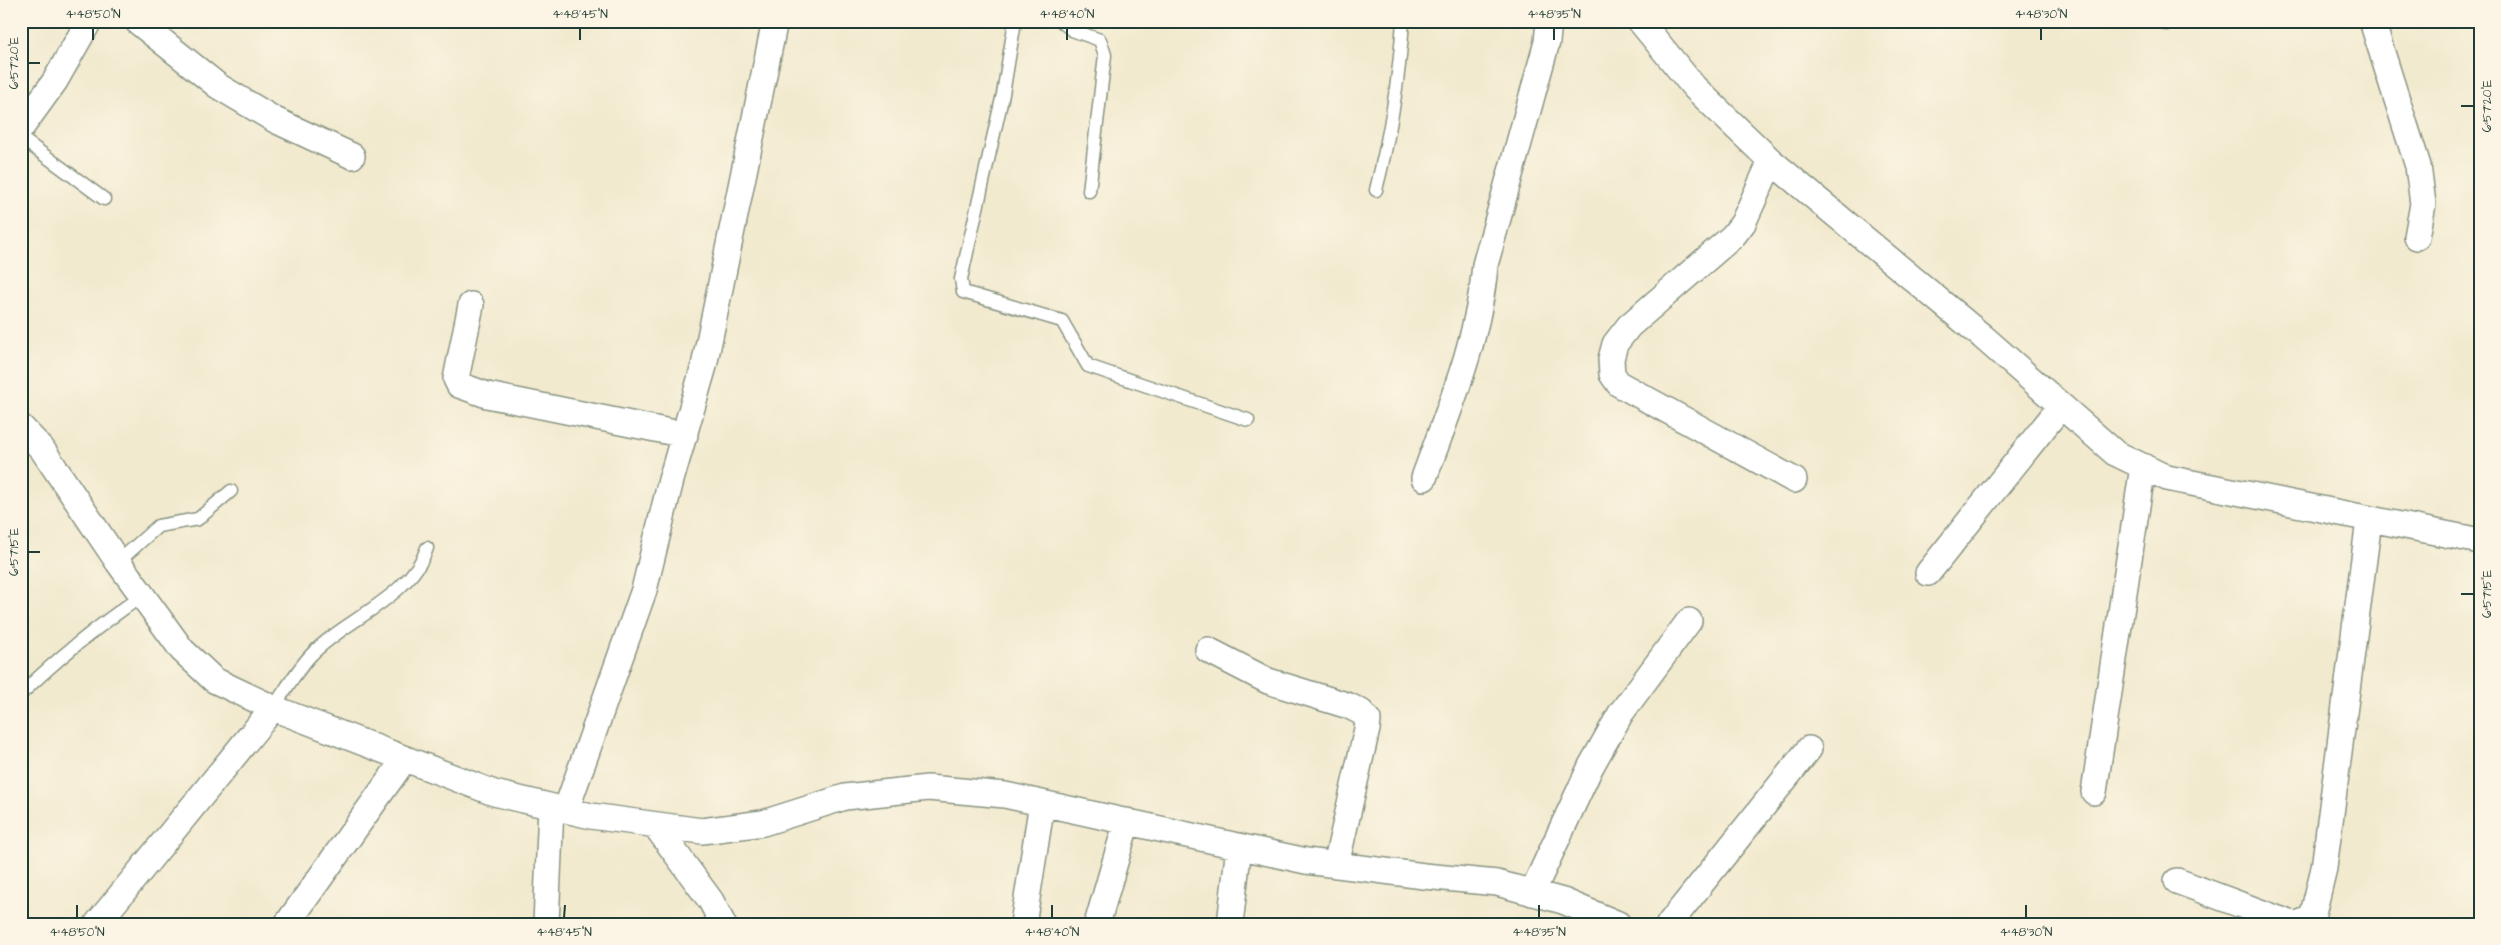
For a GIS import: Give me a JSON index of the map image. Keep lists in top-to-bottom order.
{
  "coordinates": [
    "4°48'50\"N",
    "4°48'45\"N",
    "4°48'40\"N",
    "4°48'35\"N",
    "4°48'30\"N",
    "6°57'20\"E",
    "6°57'15\"E"
  ]
}
